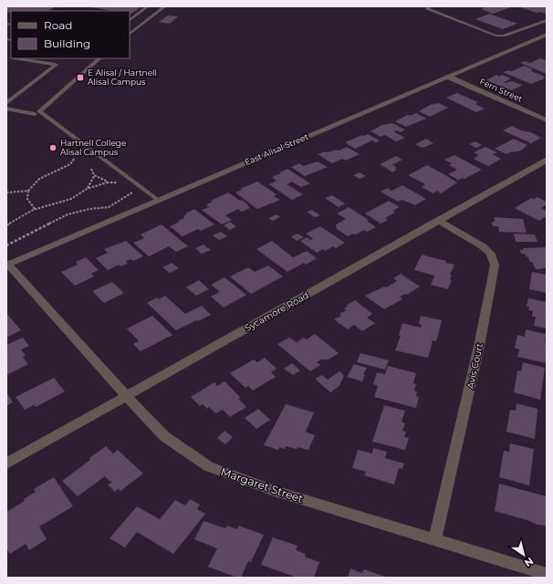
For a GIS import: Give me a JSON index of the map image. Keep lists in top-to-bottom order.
{
  "streets": {
    "street": [
      "Fern Street",
      "East Alisal Street",
      "Sycamore Road",
      "Avis Court",
      "Margaret Street"
    ]
  },
  "crossings": [
    ["Fern Street", "East Alisal Street"],
    ["East Alisal Street", "Margaret Street"],
    ["Sycamore Road", "Avis Court"],
    ["Sycamore Road", "Margaret Street"],
    ["Avis Court", "Margaret Street"]
  ],
  "places": {
    "transit": ["E Alisal / Hartnell Alisal Campus"],
    "other": ["Hartnell College Alisal Campus"]
  },
  "legend": ["Road", "Building"],
  "north": "bottom right"
}
